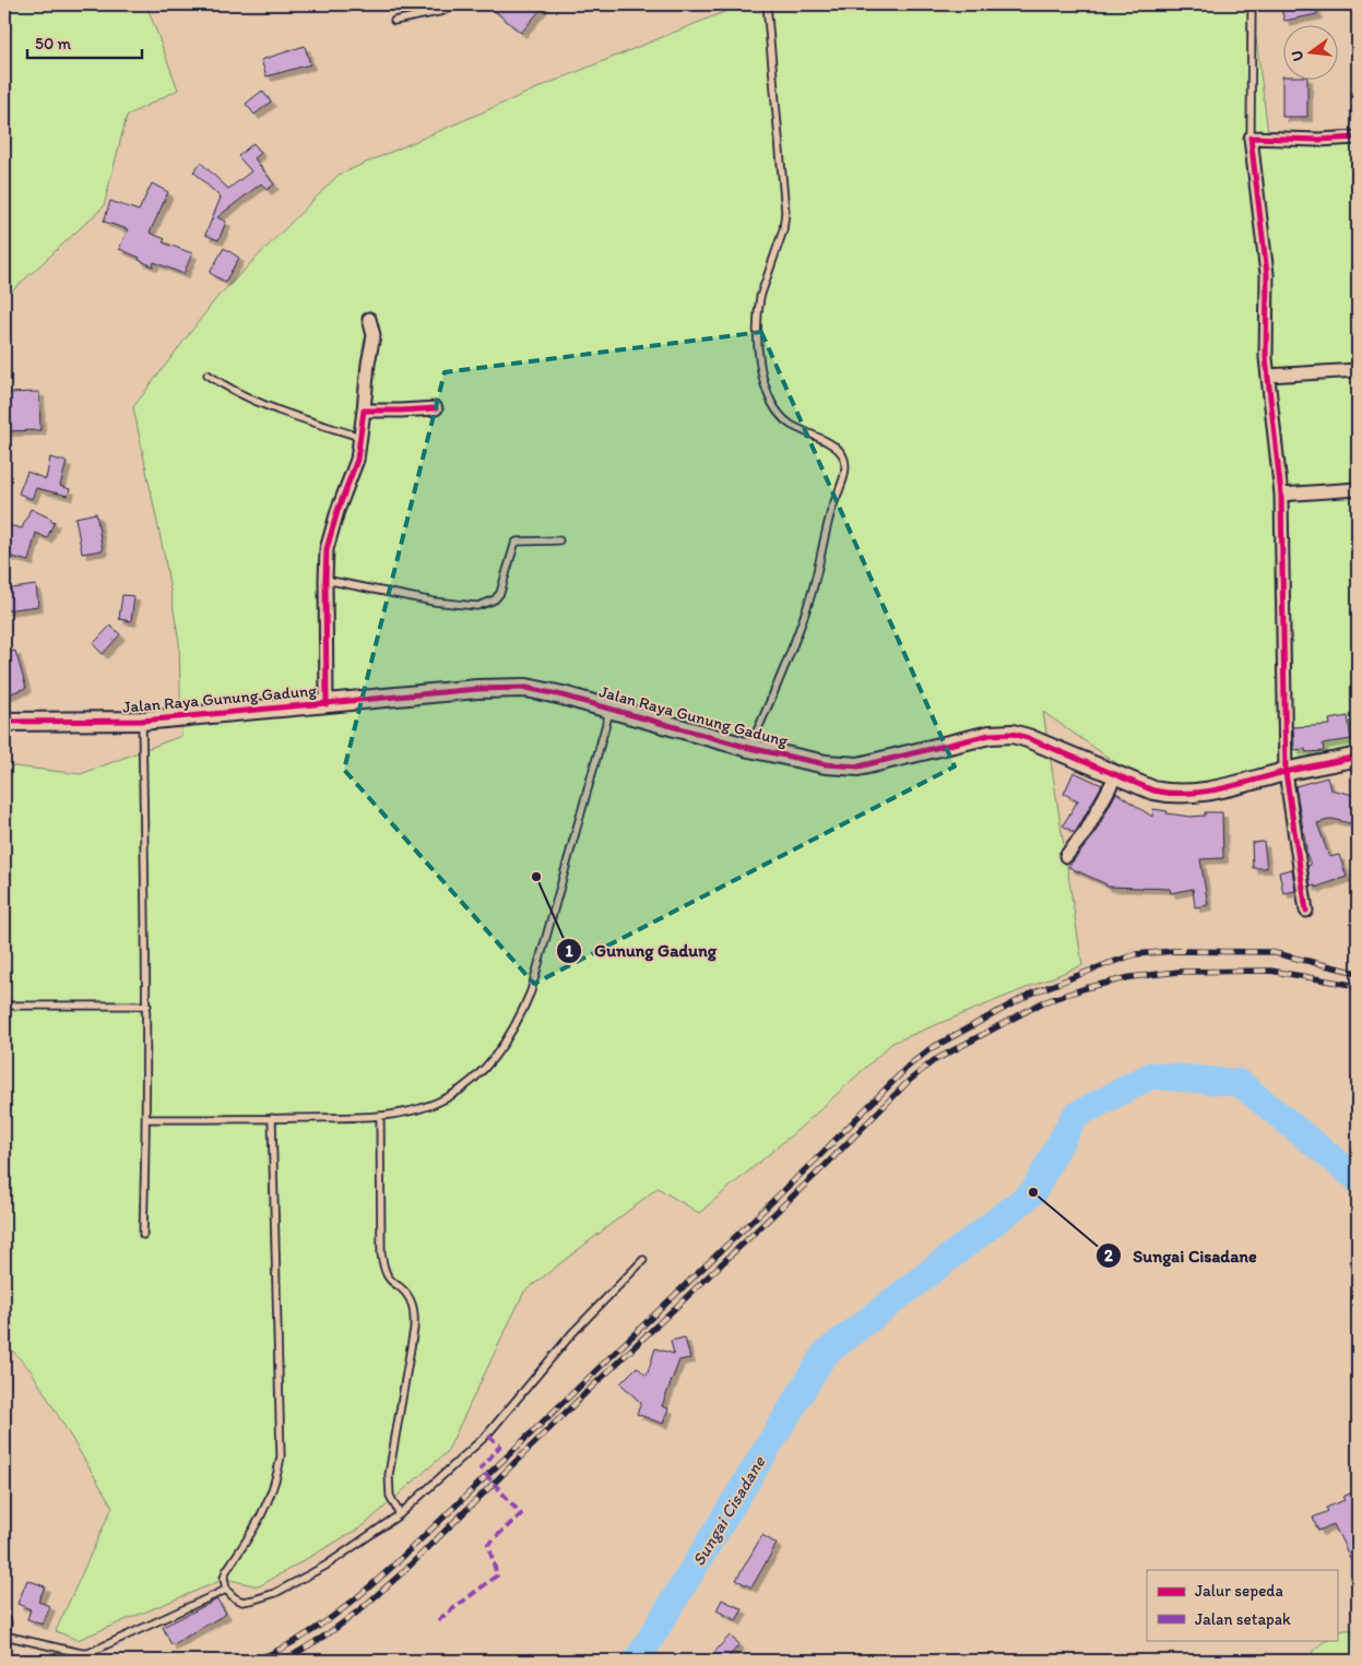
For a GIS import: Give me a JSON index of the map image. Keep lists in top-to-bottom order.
{
  "streets": {
    "street": ["Jalan Raya Gunung Gadung"]
  },
  "water": ["Sungai Cisadane"],
  "places": ["Gunung Gadung", "Sungai Cisadane"],
  "legend": ["Jalur sepeda", "Jalan setapak"],
  "scale_bar": "50 m",
  "north": "left"
}
